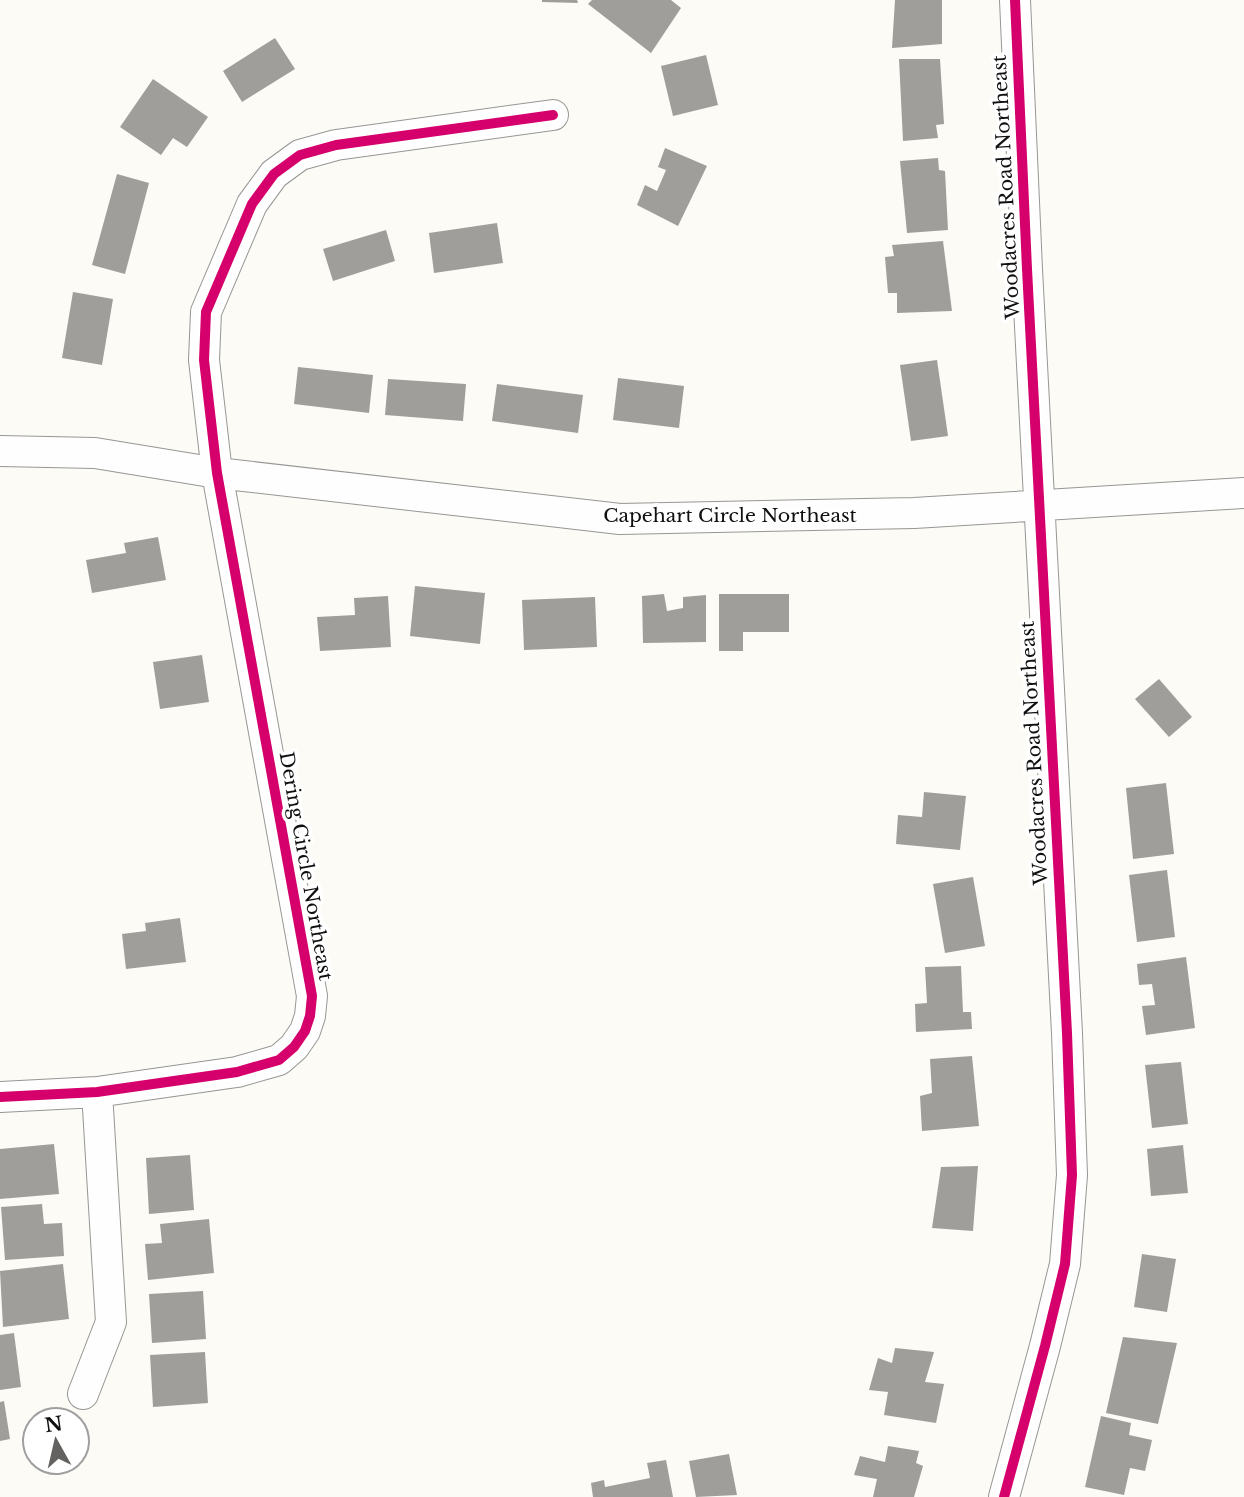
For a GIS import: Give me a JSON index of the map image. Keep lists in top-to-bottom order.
{
  "streets": {
    "street": ["Woodacres Road Northeast", "Capehart Circle Northeast", "Dering Circle Northeast"]
  },
  "crossings": [
    ["Woodacres Road Northeast", "Capehart Circle Northeast"],
    ["Capehart Circle Northeast", "Dering Circle Northeast"]
  ],
  "north": "top"
}
